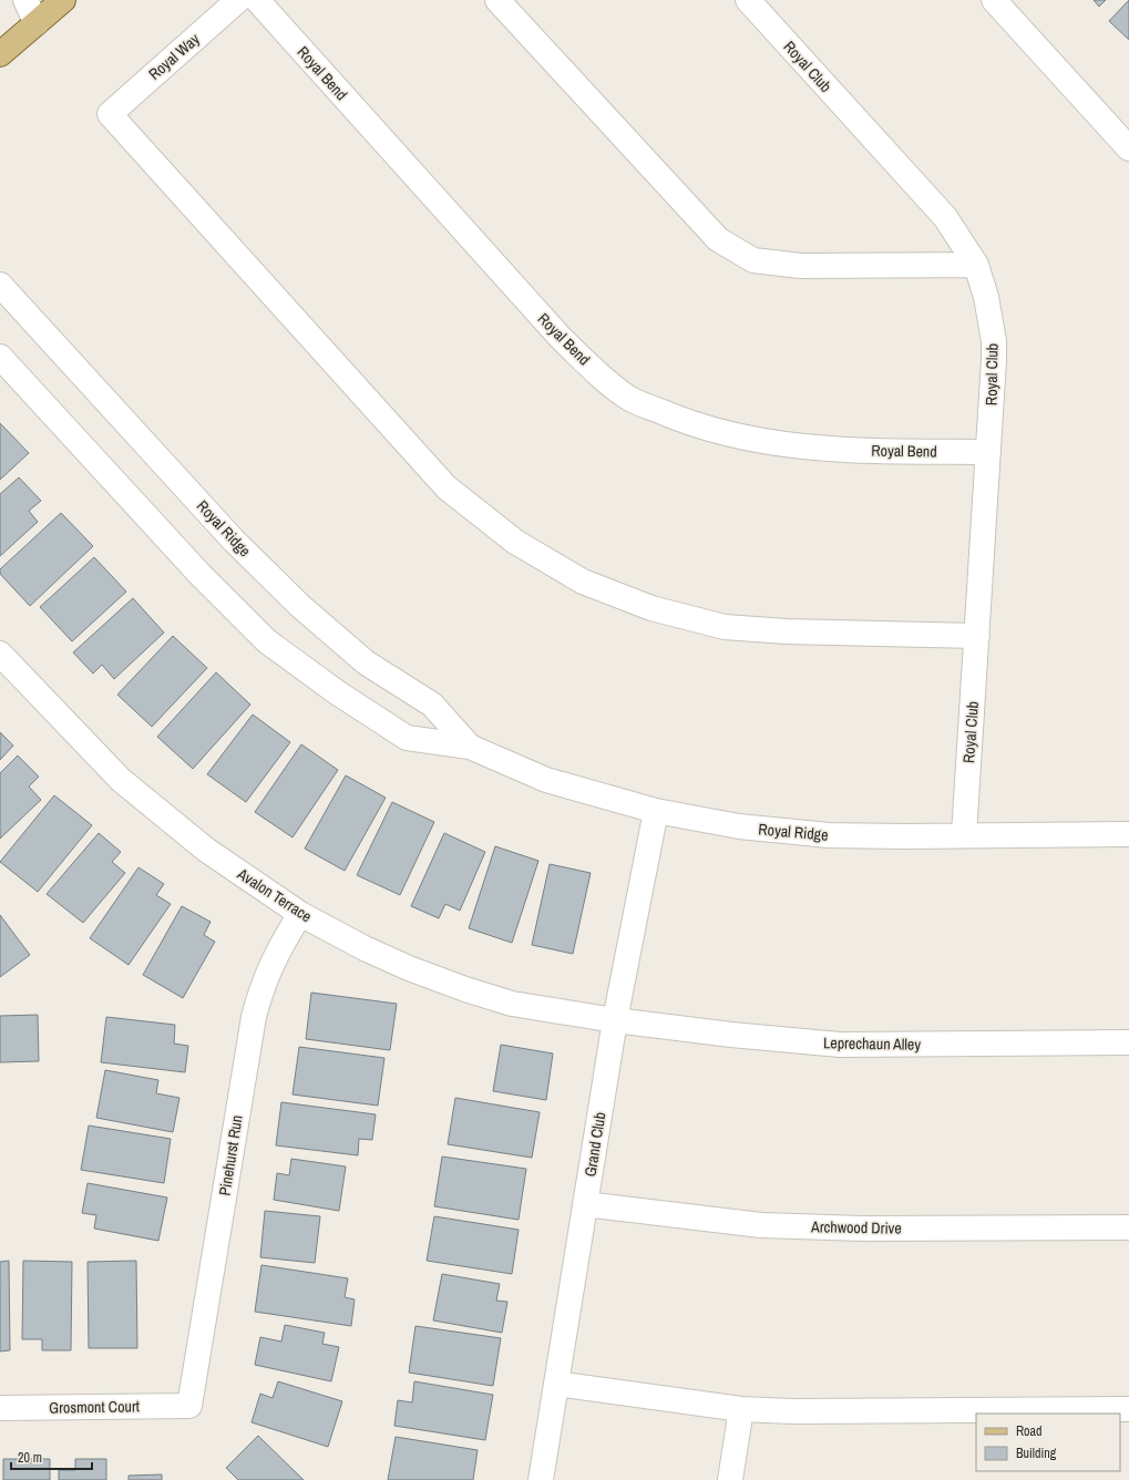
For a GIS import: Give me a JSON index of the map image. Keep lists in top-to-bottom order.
{
  "streets": {
    "street": [
      "Royal Way",
      "Royal Club",
      "Royal Bend",
      "Royal Ridge",
      "Avalon Terrace",
      "Leprechaun Alley",
      "Grand Club",
      "Pinehurst Run",
      "Archwood Drive",
      "Grosmont Court"
    ]
  },
  "crossings": [
    ["Royal Way", "Royal Club"],
    ["Royal Club", "Royal Bend"],
    ["Royal Club", "Royal Ridge"],
    ["Royal Ridge", "Grand Club"],
    ["Avalon Terrace", "Leprechaun Alley"],
    ["Avalon Terrace", "Grand Club"],
    ["Avalon Terrace", "Pinehurst Run"],
    ["Leprechaun Alley", "Grand Club"],
    ["Grand Club", "Archwood Drive"],
    ["Pinehurst Run", "Grosmont Court"]
  ],
  "legend": ["Road", "Building"],
  "scale_bar": "20 m"
}
